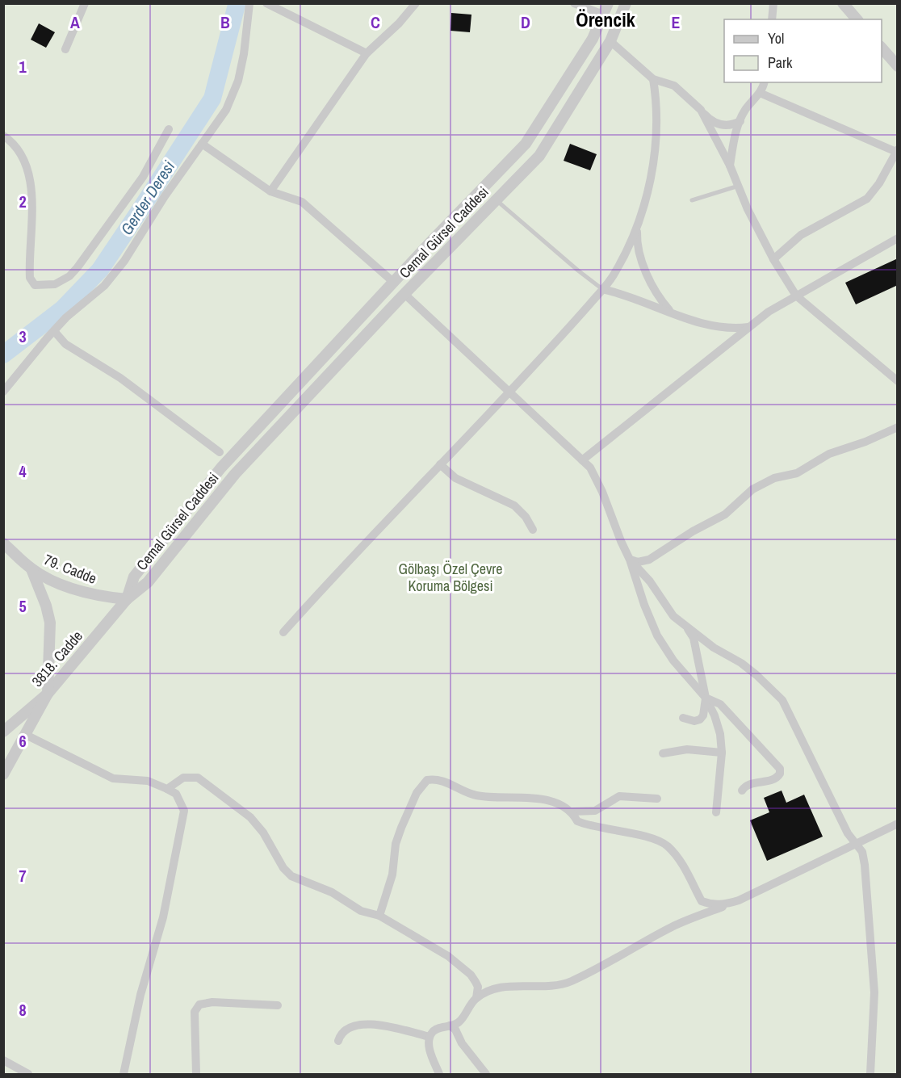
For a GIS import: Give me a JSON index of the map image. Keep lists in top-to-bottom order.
{
  "streets": {
    "street": ["Cemal Gürsel Caddesi", "79. Cadde", "3818. Cadde"]
  },
  "crossings": [
    ["Cemal Gürsel Caddesi", "79. Cadde"],
    ["Cemal Gürsel Caddesi", "3818. Cadde"],
    ["79. Cadde", "3818. Cadde"]
  ],
  "districts": ["Örencik"],
  "water": ["Gerder Deresi"],
  "parks": ["Gölbaşı Özel Çevre Koruma Bölgesi"],
  "legend": ["Yol", "Park"],
  "grid": {
    "columns": [
      "A",
      "B",
      "C",
      "D",
      "E"
    ],
    "rows": [
      "1",
      "2",
      "3",
      "4",
      "5",
      "6",
      "7",
      "8"
    ]
  }
}
